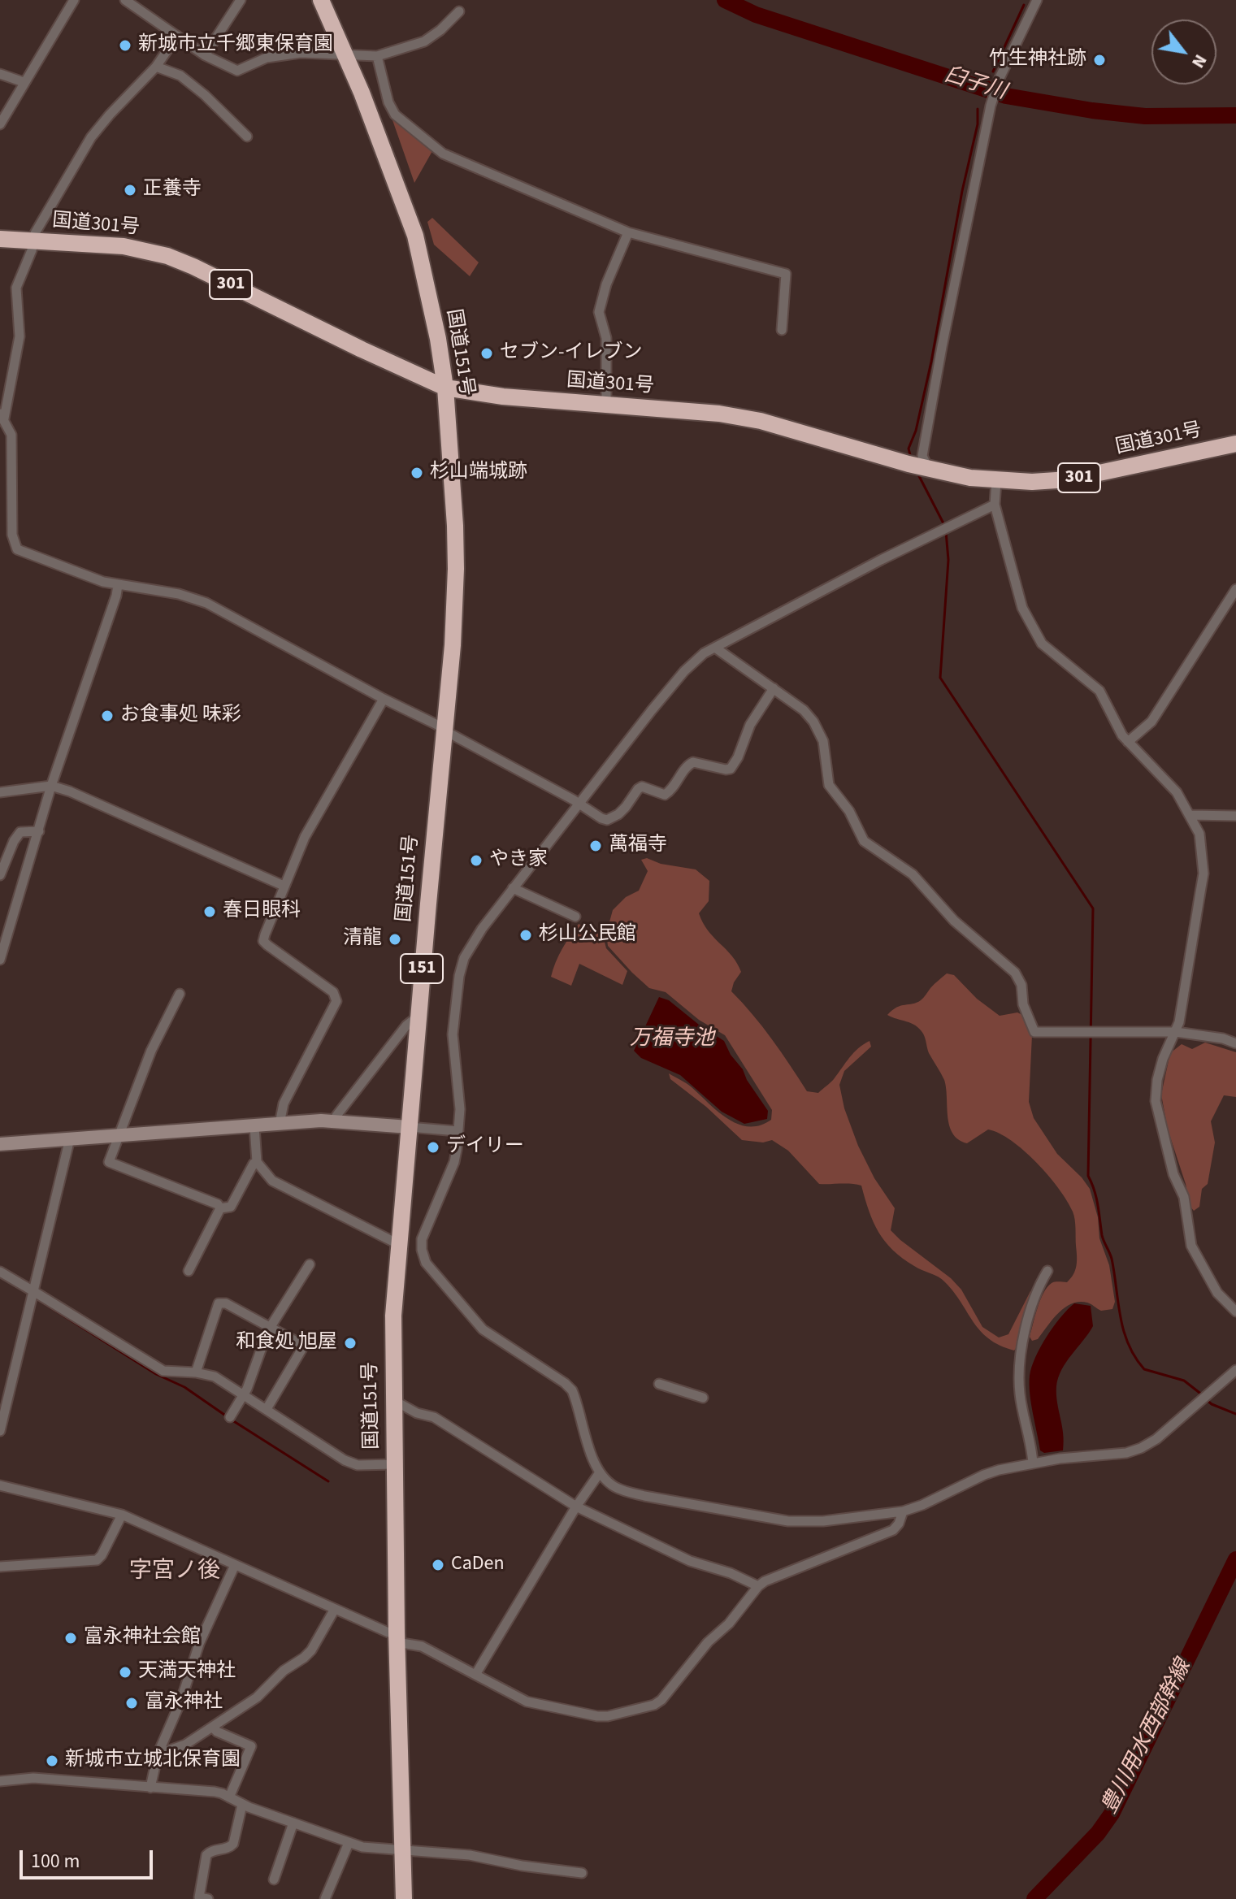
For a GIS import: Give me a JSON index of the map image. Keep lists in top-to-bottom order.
{
  "streets": {
    "highway": [
      "国道301号",
      "301",
      "国道151号",
      "151"
    ]
  },
  "crossings": [
    ["国道301号", "国道151号"]
  ],
  "districts": ["字宮ノ後"],
  "water": ["臼子川", "万福寺池", "豊川用水西部幹線"],
  "places": [
    "新城市立千郷東保育園",
    "竹生神社跡",
    "正養寺",
    "セブン-イレブン",
    "杉山端城跡",
    "お食事処 味彩",
    "萬福寺",
    "やき家",
    "春日眼科",
    "杉山公民館",
    "清龍",
    "デイリー",
    "和食処 旭屋",
    "CaDen",
    "富永神社会館",
    "天満天神社",
    "富永神社",
    "新城市立城北保育園"
  ],
  "scale_bar": "100 m",
  "north": "bottom right"
}
